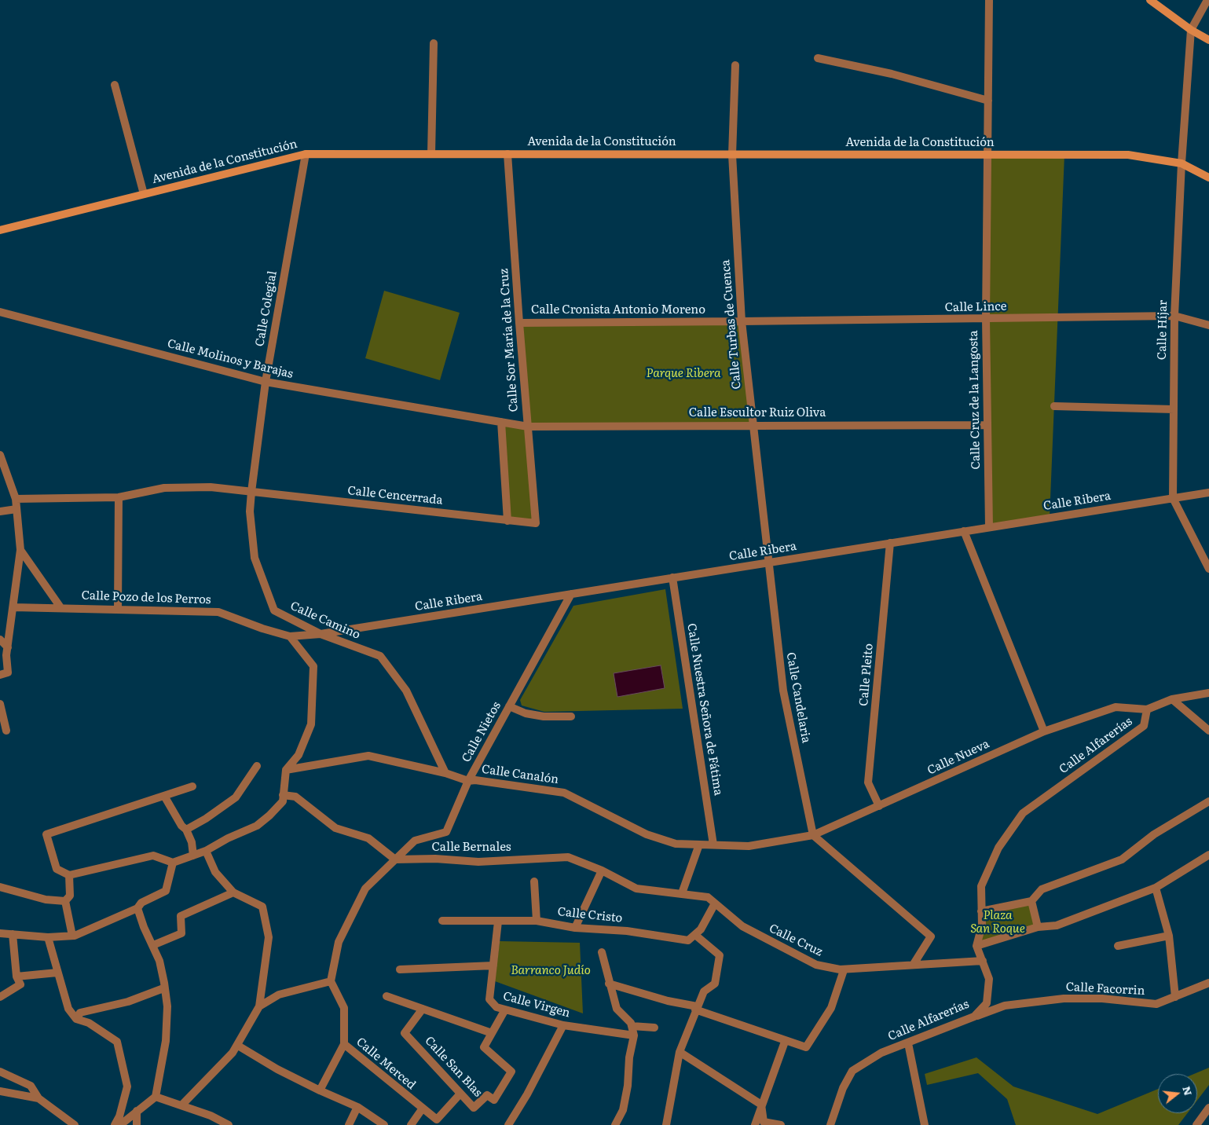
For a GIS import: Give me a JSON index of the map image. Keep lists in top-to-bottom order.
{
  "streets": {
    "street": [
      "Avenida de la Constitución",
      "Calle Lince",
      "Calle Colegial",
      "Calle Cronista Antonio Moreno",
      "Calle Turbas de Cuenca",
      "Calle Híjar",
      "Calle Sor María de la Cruz",
      "Calle Molinos y Barajas",
      "Calle Cruz de la Langosta",
      "Calle Escultor Ruiz Oliva",
      "Calle Cencerrada",
      "Calle Ribera",
      "Calle Pozo de los Perros",
      "Calle Camino",
      "Calle Pleito",
      "Calle Candelaria",
      "Calle Nuestra Señora de Fátima",
      "Calle Nietos",
      "Calle Alfarerías",
      "Calle Nueva",
      "Calle Canalón",
      "Calle Bernales",
      "Calle Cristo",
      "Calle Cruz",
      "Calle Facorrin",
      "Calle Virgen",
      "Calle Merced",
      "Calle San Blas"
    ]
  },
  "crossings": [
    ["Avenida de la Constitución", "Calle Colegial"],
    ["Avenida de la Constitución", "Calle Turbas de Cuenca"],
    ["Avenida de la Constitución", "Calle Híjar"],
    ["Avenida de la Constitución", "Calle Sor María de la Cruz"],
    ["Avenida de la Constitución", "Calle Cruz de la Langosta"],
    ["Calle Lince", "Calle Cronista Antonio Moreno"],
    ["Calle Lince", "Calle Turbas de Cuenca"],
    ["Calle Lince", "Calle Híjar"],
    ["Calle Lince", "Calle Cruz de la Langosta"],
    ["Calle Colegial", "Calle Molinos y Barajas"],
    ["Calle Colegial", "Calle Cencerrada"],
    ["Calle Colegial", "Calle Camino"],
    ["Calle Cronista Antonio Moreno", "Calle Turbas de Cuenca"],
    ["Calle Cronista Antonio Moreno", "Calle Sor María de la Cruz"],
    ["Calle Turbas de Cuenca", "Calle Escultor Ruiz Oliva"],
    ["Calle Turbas de Cuenca", "Calle Ribera"],
    ["Calle Turbas de Cuenca", "Calle Candelaria"],
    ["Calle Híjar", "Calle Ribera"],
    ["Calle Sor María de la Cruz", "Calle Molinos y Barajas"],
    ["Calle Sor María de la Cruz", "Calle Escultor Ruiz Oliva"],
    ["Calle Sor María de la Cruz", "Calle Cencerrada"],
    ["Calle Molinos y Barajas", "Calle Escultor Ruiz Oliva"],
    ["Calle Cruz de la Langosta", "Calle Escultor Ruiz Oliva"],
    ["Calle Cruz de la Langosta", "Calle Ribera"],
    ["Calle Cencerrada", "Calle Camino"],
    ["Calle Ribera", "Calle Pozo de los Perros"],
    ["Calle Ribera", "Calle Camino"],
    ["Calle Ribera", "Calle Pleito"],
    ["Calle Ribera", "Calle Candelaria"],
    ["Calle Ribera", "Calle Nuestra Señora de Fátima"],
    ["Calle Ribera", "Calle Nietos"],
    ["Calle Pozo de los Perros", "Calle Camino"],
    ["Calle Camino", "Calle Canalón"],
    ["Calle Pleito", "Calle Nueva"],
    ["Calle Candelaria", "Calle Nueva"],
    ["Calle Candelaria", "Calle Canalón"],
    ["Calle Nuestra Señora de Fátima", "Calle Canalón"],
    ["Calle Nietos", "Calle Canalón"],
    ["Calle Nietos", "Calle Bernales"],
    ["Calle Alfarerías", "Calle Nueva"],
    ["Calle Alfarerías", "Calle Cruz"],
    ["Calle Alfarerías", "Calle Facorrin"],
    ["Calle Nueva", "Calle Canalón"],
    ["Calle Bernales", "Calle Cruz"],
    ["Calle Cristo", "Calle Virgen"],
    ["Calle Virgen", "Calle San Blas"],
    ["Calle Merced", "Calle San Blas"]
  ],
  "parks": ["Parque Ribera", "Plaza San Roque", "Barranco Judío"],
  "north": "right"
}
